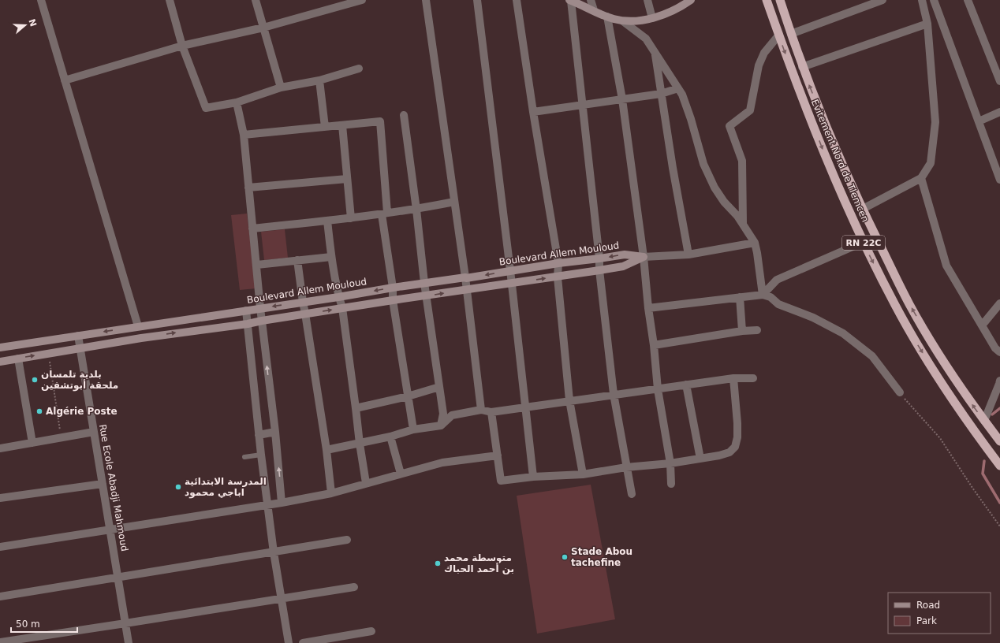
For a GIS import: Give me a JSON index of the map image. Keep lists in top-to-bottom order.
{
  "streets": {
    "highway": ["Evitement Nord de Tlemcen", "RN 22C"],
    "main road": ["Boulevard Allem Mouloud"],
    "street": ["Rue Ecole Abadji Mahmoud"]
  },
  "crossings": [
    ["Boulevard Allem Mouloud", "Rue Ecole Abadji Mahmoud"]
  ],
  "places": [
    "بلدية تلمسان ملحقة أبوتشفين",
    "Algérie Poste",
    "المدرسة الابتدائية اباجي محمود",
    "Stade Abou tachefine",
    "متوسطة محمد بن أحمد الحباك"
  ],
  "legend": ["Road", "Park"],
  "scale_bar": "50 m",
  "north": "right"
}
